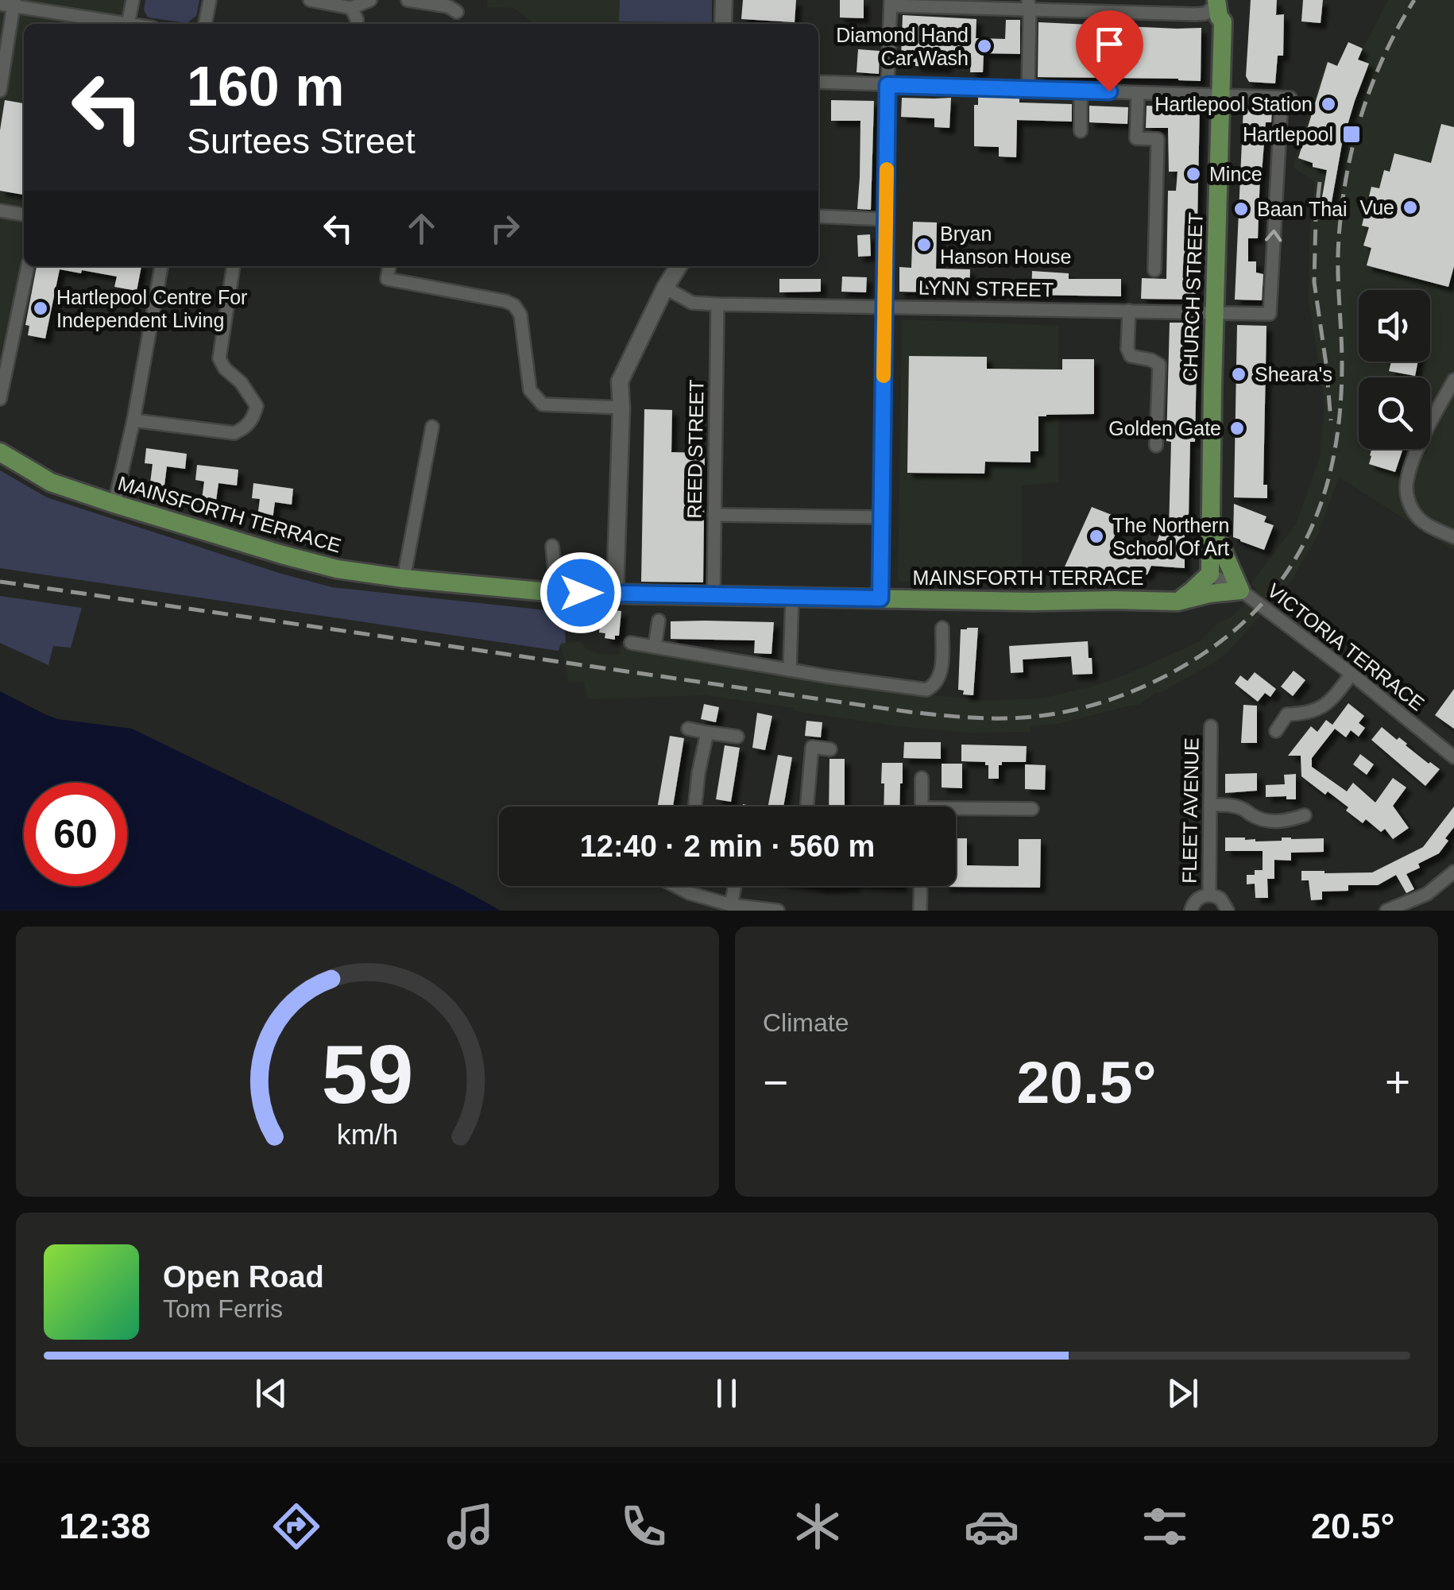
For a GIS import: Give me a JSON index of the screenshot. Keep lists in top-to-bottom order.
{
  "streets": {
    "main road": ["CHURCH STREET", "MAINSFORTH TERRACE"],
    "street": [
      "LYNN STREET",
      "REED STREET",
      "VICTORIA TERRACE",
      "FLEET AVENUE"
    ]
  },
  "crossings": [
    ["LYNN STREET", "CHURCH STREET"],
    ["LYNN STREET", "REED STREET"],
    ["CHURCH STREET", "VICTORIA TERRACE"],
    ["REED STREET", "MAINSFORTH TERRACE"],
    ["MAINSFORTH TERRACE", "VICTORIA TERRACE"]
  ],
  "places": {
    "other": [
      "Diamond Hand Car Wash",
      "Hartlepool Station",
      "Mince",
      "Vue",
      "Baan Thai",
      "Bryan Hanson House",
      "Hartlepool Centre For Independent Living",
      "Sheara's",
      "Golden Gate",
      "The Northern School Of Art"
    ],
    "transit": ["Hartlepool"]
  },
  "page": {
    "turn": ["160 m", "Surtees Street"],
    "limit": "60",
    "trip": "12:40 · 2 min · 560 m",
    "tile": "Climate",
    "heat": ["−", "20.5°", "+"],
    "song": ["Open Road", "Tom Ferris"],
    "tabs": ["12:38", "20.5°"],
    "gauge": ["59", "km/h"]
  }
}
